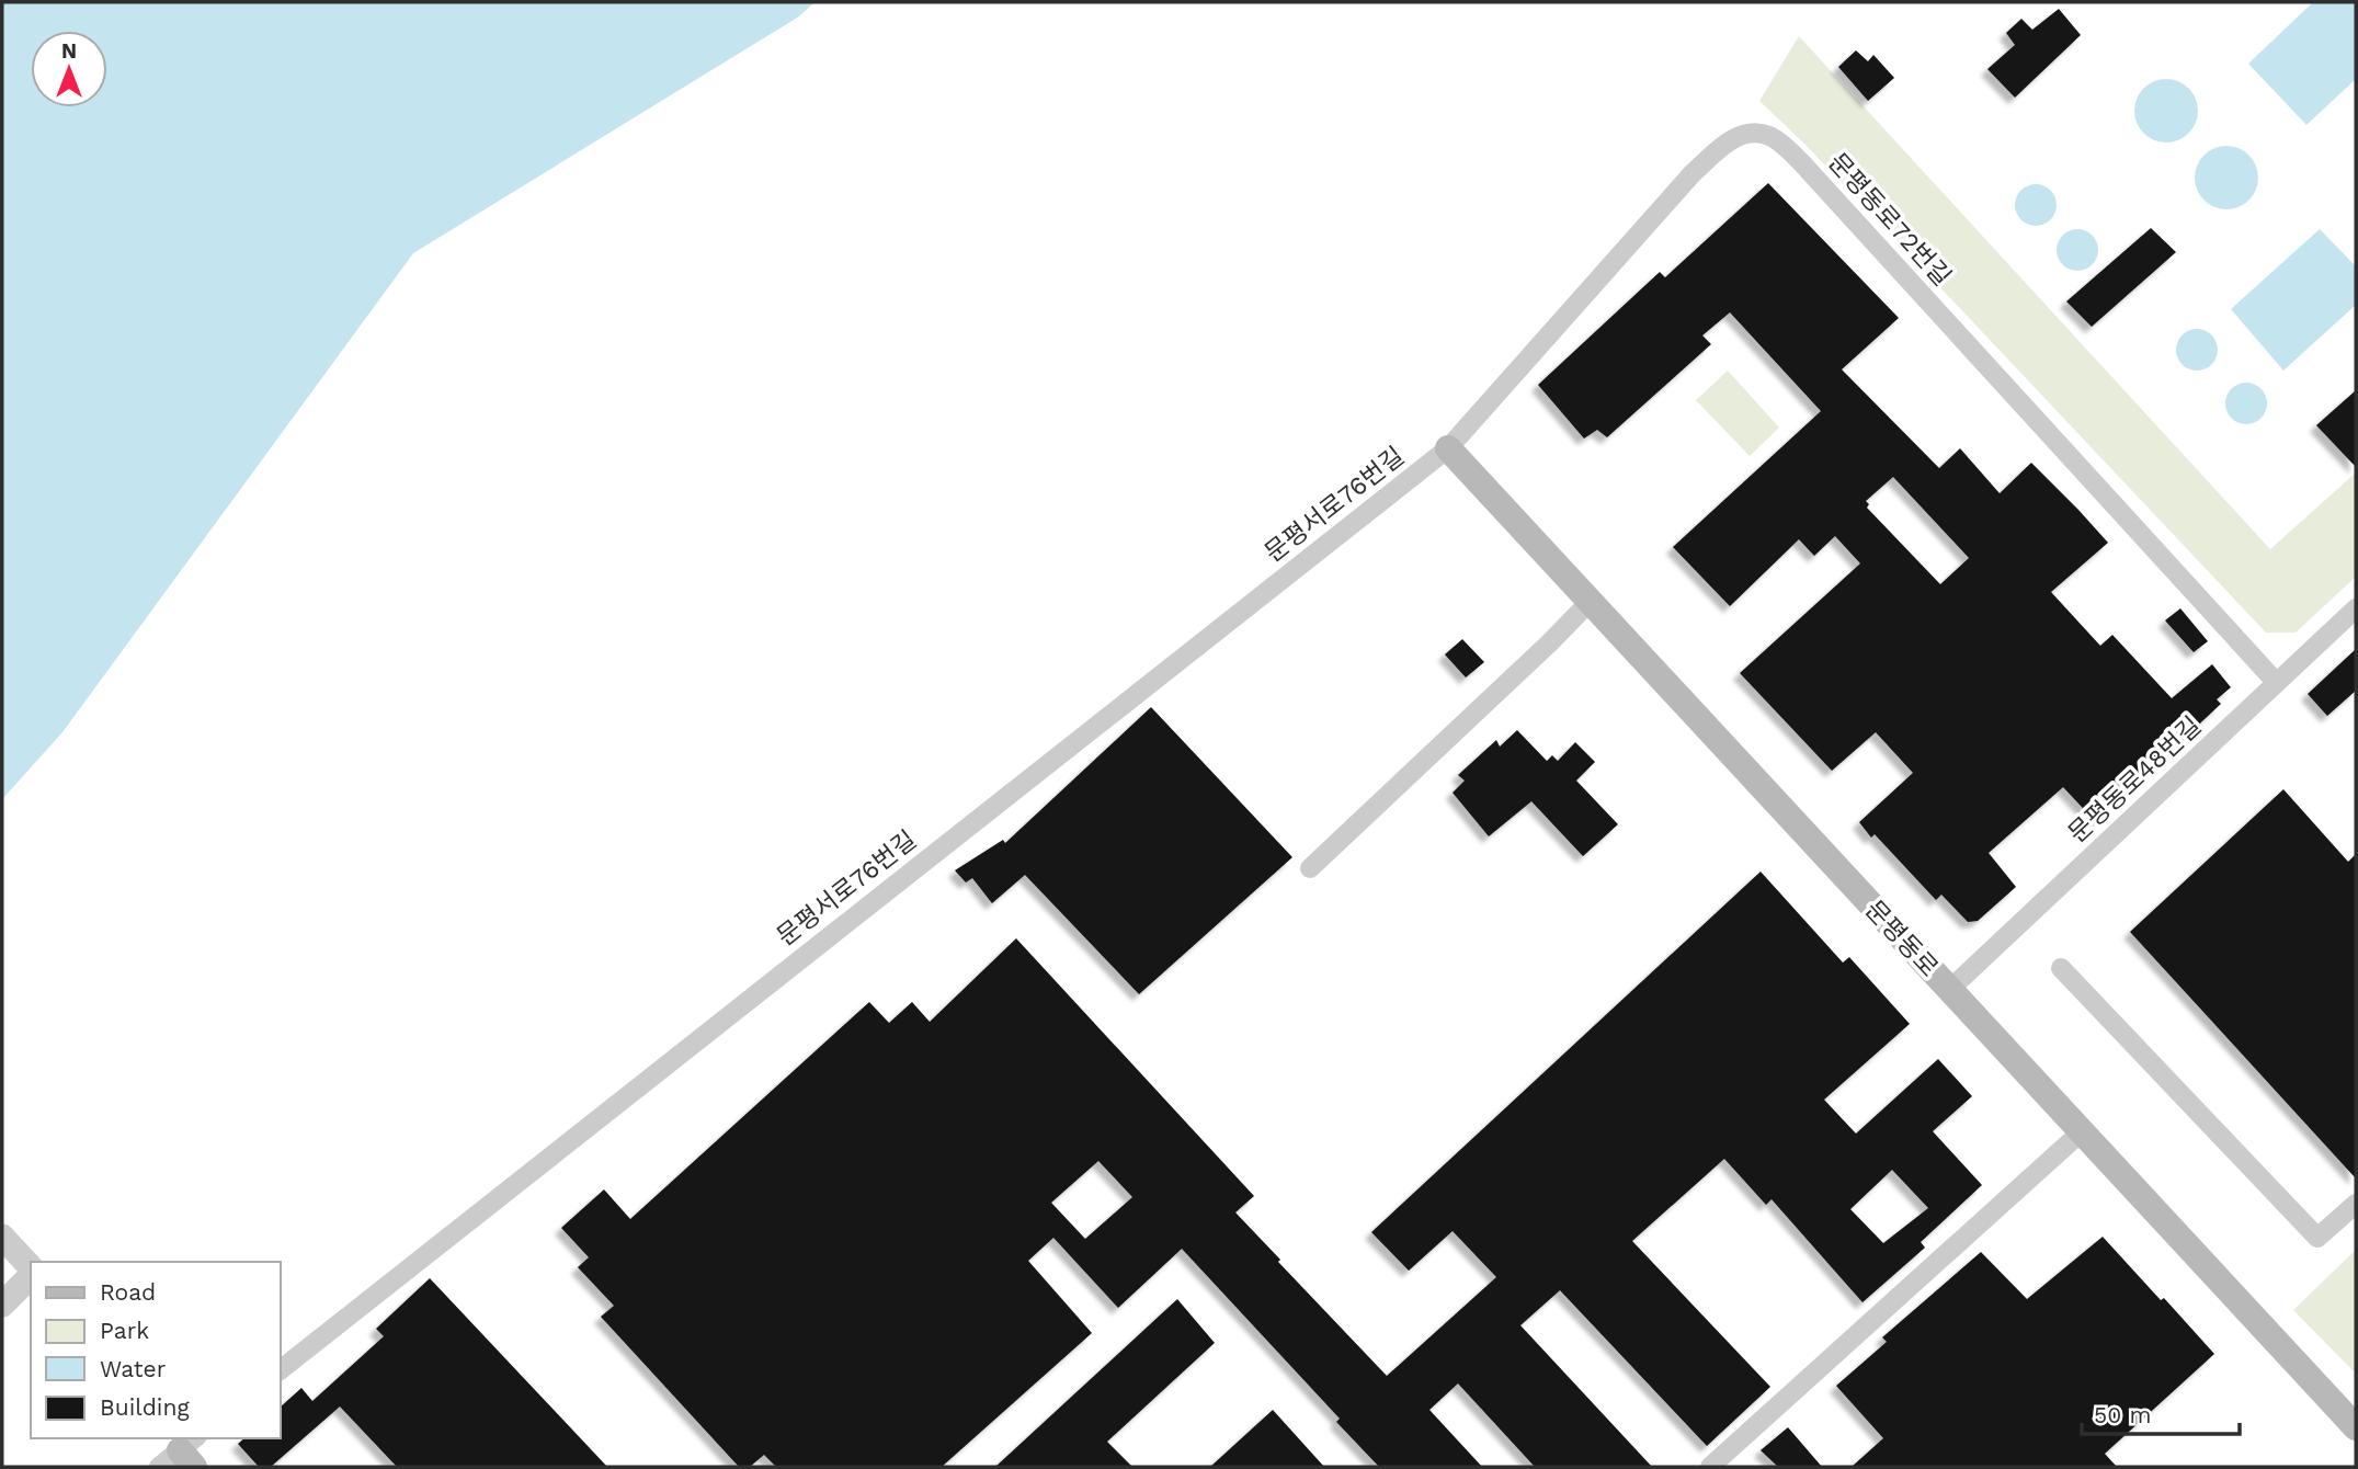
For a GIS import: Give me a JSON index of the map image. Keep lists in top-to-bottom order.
{
  "streets": {
    "main road": ["문평동로"],
    "street": ["문평동로72번길", "문평서로76번길", "문평동로48번길"]
  },
  "crossings": [
    ["문평동로72번길", "문평서로76번길"],
    ["문평동로72번길", "문평동로48번길"],
    ["문평동로72번길", "문평동로"],
    ["문평서로76번길", "문평동로"],
    ["문평동로48번길", "문평동로"]
  ],
  "legend": [
    "Road",
    "Park",
    "Water",
    "Building"
  ],
  "scale_bar": "50 m",
  "north": "top"
}
